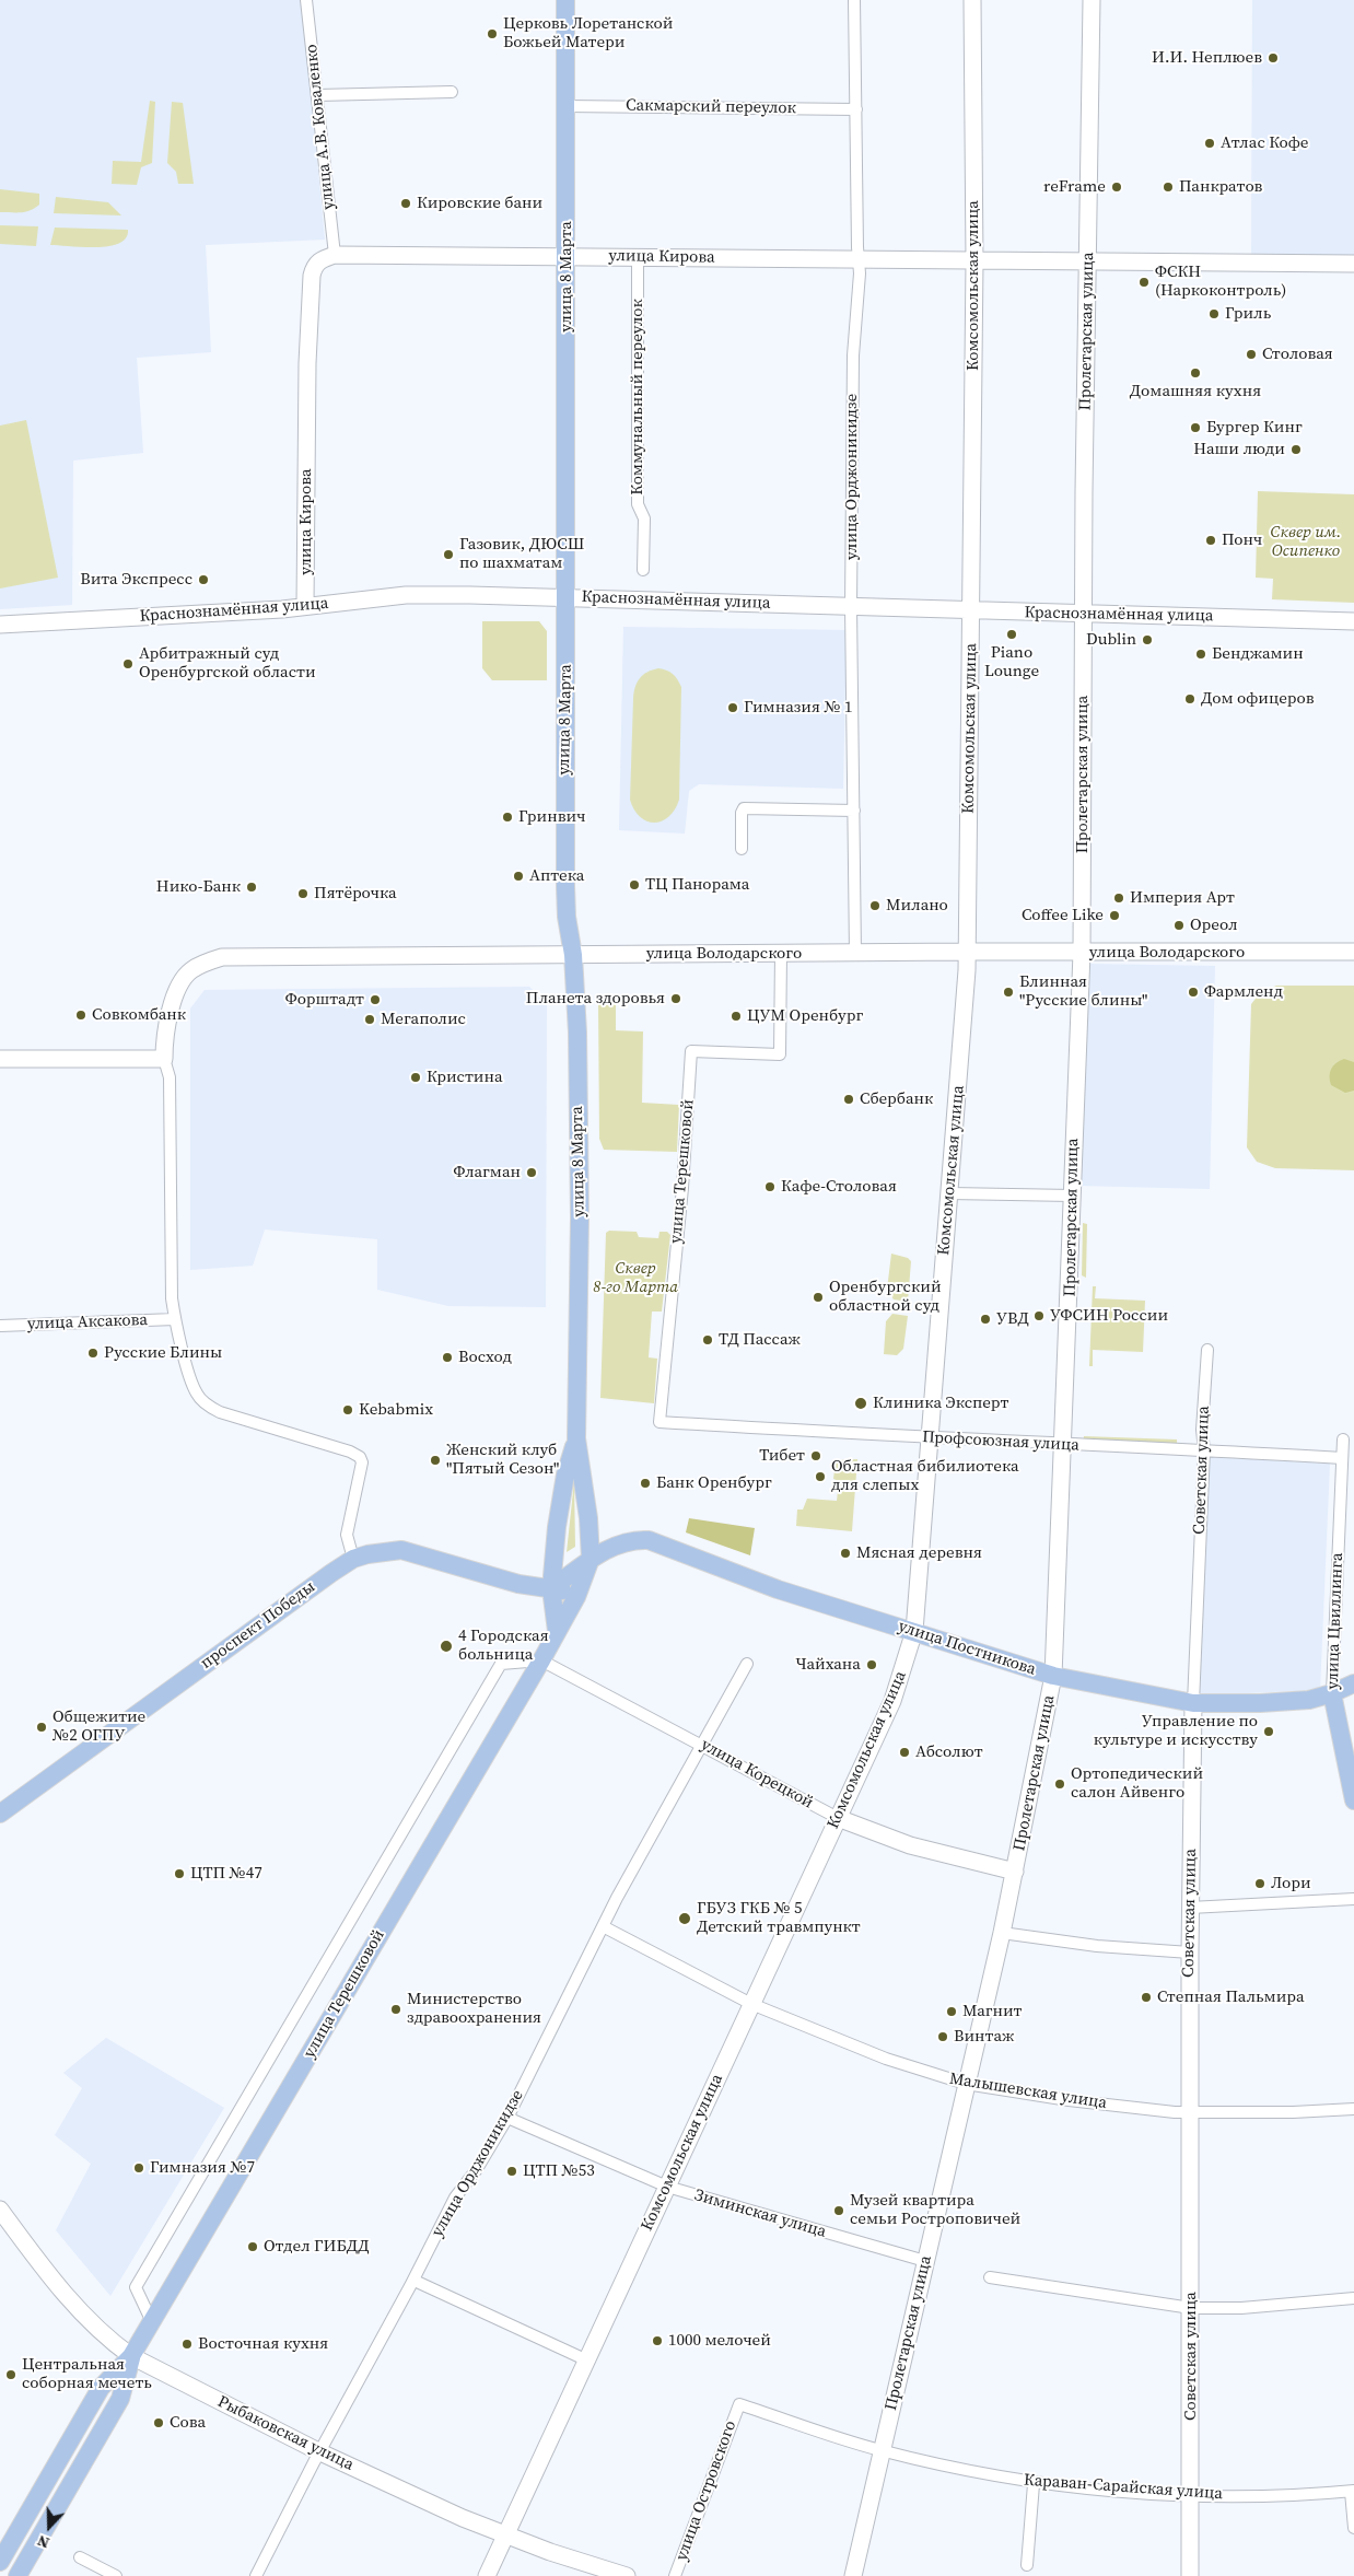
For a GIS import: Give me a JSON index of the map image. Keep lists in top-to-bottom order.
{
  "streets": {
    "main road": [
      "улица Кирова",
      "улица 8 Марта",
      "Комсомольская улица",
      "Пролетарская улица",
      "Краснознамённая улица",
      "улица Володарского",
      "улица Терешковой",
      "Советская улица",
      "улица Цвиллинга",
      "проспект Победы",
      "улица Постникова",
      "улица Корецкой",
      "Рыбаковская улица"
    ],
    "street": [
      "Сакмарский переулок",
      "улица А.В. Коваленко",
      "Коммунальный переулок",
      "улица Орджоникидзе",
      "улица Аксакова",
      "Профсоюзная улица",
      "Малышевская улица",
      "Зиминская улица",
      "Караван-Сарайская улица",
      "улица Островского"
    ]
  },
  "crossings": [
    ["Сакмарский переулок", "улица 8 Марта"],
    ["Сакмарский переулок", "улица Орджоникидзе"],
    ["улица А.В. Коваленко", "улица Кирова"],
    ["улица Кирова", "улица 8 Марта"],
    ["улица Кирова", "Комсомольская улица"],
    ["улица Кирова", "Пролетарская улица"],
    ["улица Кирова", "Коммунальный переулок"],
    ["улица Кирова", "улица Орджоникидзе"],
    ["улица Кирова", "Краснознамённая улица"],
    ["улица 8 Марта", "Краснознамённая улица"],
    ["улица 8 Марта", "улица Володарского"],
    ["улица 8 Марта", "улица Терешковой"],
    ["улица 8 Марта", "проспект Победы"],
    ["улица 8 Марта", "улица Постникова"],
    ["Комсомольская улица", "Краснознамённая улица"],
    ["Комсомольская улица", "улица Володарского"],
    ["Комсомольская улица", "Профсоюзная улица"],
    ["Комсомольская улица", "улица Постникова"],
    ["Комсомольская улица", "улица Корецкой"],
    ["Комсомольская улица", "Малышевская улица"],
    ["Комсомольская улица", "Зиминская улица"],
    ["Комсомольская улица", "Рыбаковская улица"],
    ["Пролетарская улица", "Краснознамённая улица"],
    ["Пролетарская улица", "улица Володарского"],
    ["Пролетарская улица", "Профсоюзная улица"],
    ["Пролетарская улица", "улица Постникова"],
    ["Пролетарская улица", "улица Корецкой"],
    ["Пролетарская улица", "Малышевская улица"],
    ["Пролетарская улица", "Зиминская улица"],
    ["Пролетарская улица", "Караван-Сарайская улица"],
    ["улица Орджоникидзе", "Краснознамённая улица"],
    ["улица Орджоникидзе", "улица Володарского"],
    ["улица Орджоникидзе", "улица Корецкой"],
    ["улица Орджоникидзе", "Малышевская улица"],
    ["улица Орджоникидзе", "Зиминская улица"],
    ["улица Орджоникидзе", "Рыбаковская улица"],
    ["улица Володарского", "улица Терешковой"],
    ["улица Терешковой", "Профсоюзная улица"],
    ["улица Терешковой", "проспект Победы"],
    ["улица Терешковой", "улица Постникова"],
    ["улица Терешковой", "улица Корецкой"],
    ["улица Терешковой", "Рыбаковская улица"],
    ["Профсоюзная улица", "Советская улица"],
    ["Профсоюзная улица", "улица Цвиллинга"],
    ["Советская улица", "улица Постникова"],
    ["Советская улица", "Малышевская улица"],
    ["Советская улица", "Караван-Сарайская улица"],
    ["улица Цвиллинга", "улица Постникова"],
    ["Караван-Сарайская улица", "улица Островского"]
  ],
  "parks": ["Сквер им. Осипенко", "Сквер 8-го Марта"],
  "places": [
    "Церковь Лоретанской Божьей Матери",
    "И.И. Неплюев",
    "Атлас Кофе",
    "reFrame",
    "Панкратов",
    "Кировские бани",
    "ФСКН (Наркоконтроль)",
    "Гриль",
    "Столовая",
    "Домашняя кухня",
    "Бургер Кинг",
    "Наши люди",
    "Понч",
    "Газовик, ДЮСШ по шахматам",
    "Вита Экспресс",
    "Piano Lounge",
    "Dublin",
    "Бенджамин",
    "Арбитражный суд Оренбургской области",
    "Дом офицеров",
    "Гимназия № 1",
    "Гринвич",
    "Аптека",
    "ТЦ Панорама",
    "Нико-Банк",
    "Пятёрочка",
    "Империя Арт",
    "Милано",
    "Coffee Like",
    "Ореол",
    "Блинная \"Русские блины\"",
    "Фармленд",
    "Планета здоровья",
    "Форштадт",
    "Совкомбанк",
    "ЦУМ Оренбург",
    "Мегаполис",
    "Кристина",
    "Сбербанк",
    "Флагман",
    "Кафе-Столовая",
    "Оренбургский областной суд",
    "УФСИН России",
    "УВД",
    "ТД Пассаж",
    "Русские Блины",
    "Восход",
    "Клиника Эксперт",
    "Kebabmix",
    "Тибет",
    "Женский клуб \"Пятый Сезон\"",
    "Областная бибилиотека для слепых",
    "Банк Оренбург",
    "Мясная деревня",
    "4 Городская больница",
    "Чайхана",
    "Общежитие №2 ОГПУ",
    "Управление по культуре и искусству",
    "Абсолют",
    "Ортопедический салон Айвенго",
    "ЦТП №47",
    "Лори",
    "ГБУЗ ГКБ № 5 Детский травмпункт",
    "Степная Пальмира",
    "Министерство здравоохранения",
    "Магнит",
    "Винтаж",
    "Гимназия №7",
    "ЦТП №53",
    "Музей квартира семьи Ростроповичей",
    "Отдел ГИБДД",
    "1000 мелочей",
    "Восточная кухня",
    "Центральная соборная мечеть",
    "Сова"
  ],
  "north": "bottom"
}
